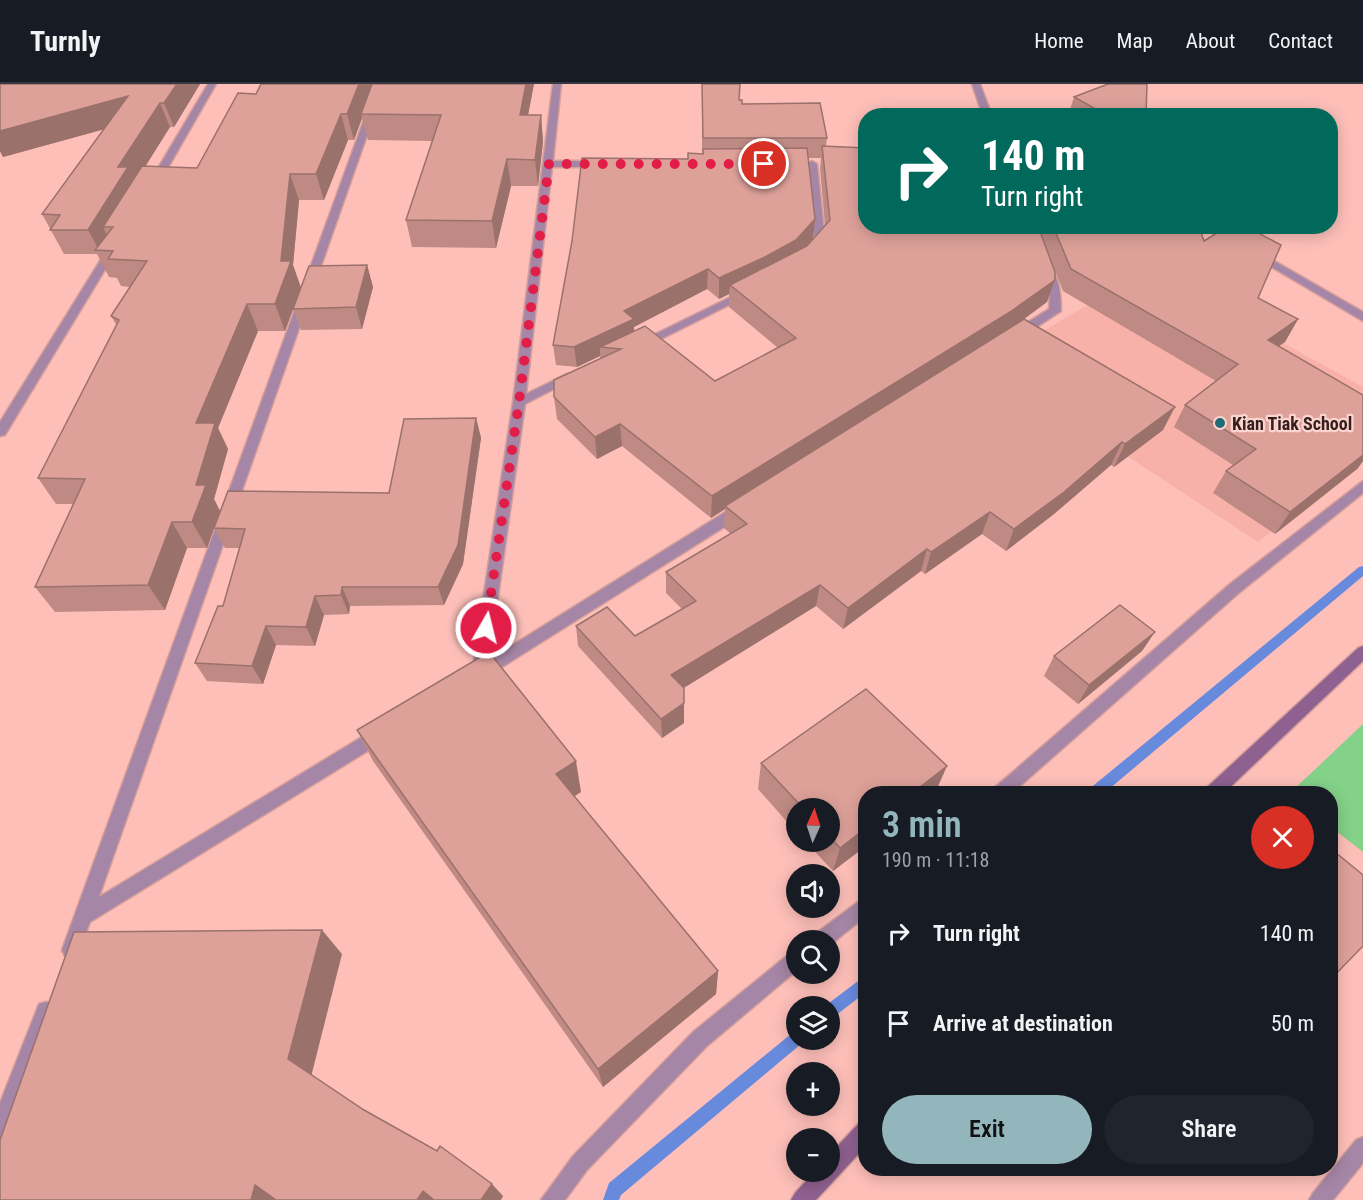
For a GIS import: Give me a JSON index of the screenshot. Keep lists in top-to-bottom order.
{
  "places": ["Kian Tiak School"],
  "north": "top",
  "page": {
    "header": "Turnly",
    "nav": [
      "Home",
      "Map",
      "About",
      "Contact"
    ],
    "turn": ["140 m", "Turn right"],
    "heading": ["3 min", "190 m · 11:18"],
    "map_buttons": ["+", "−"],
    "list": [
      {
        "name": "Turn right",
        "value": "140 m"
      },
      {
        "name": "Arrive at destination",
        "value": "50 m"
      }
    ],
    "buttons": ["Exit", "Share"]
  }
}
